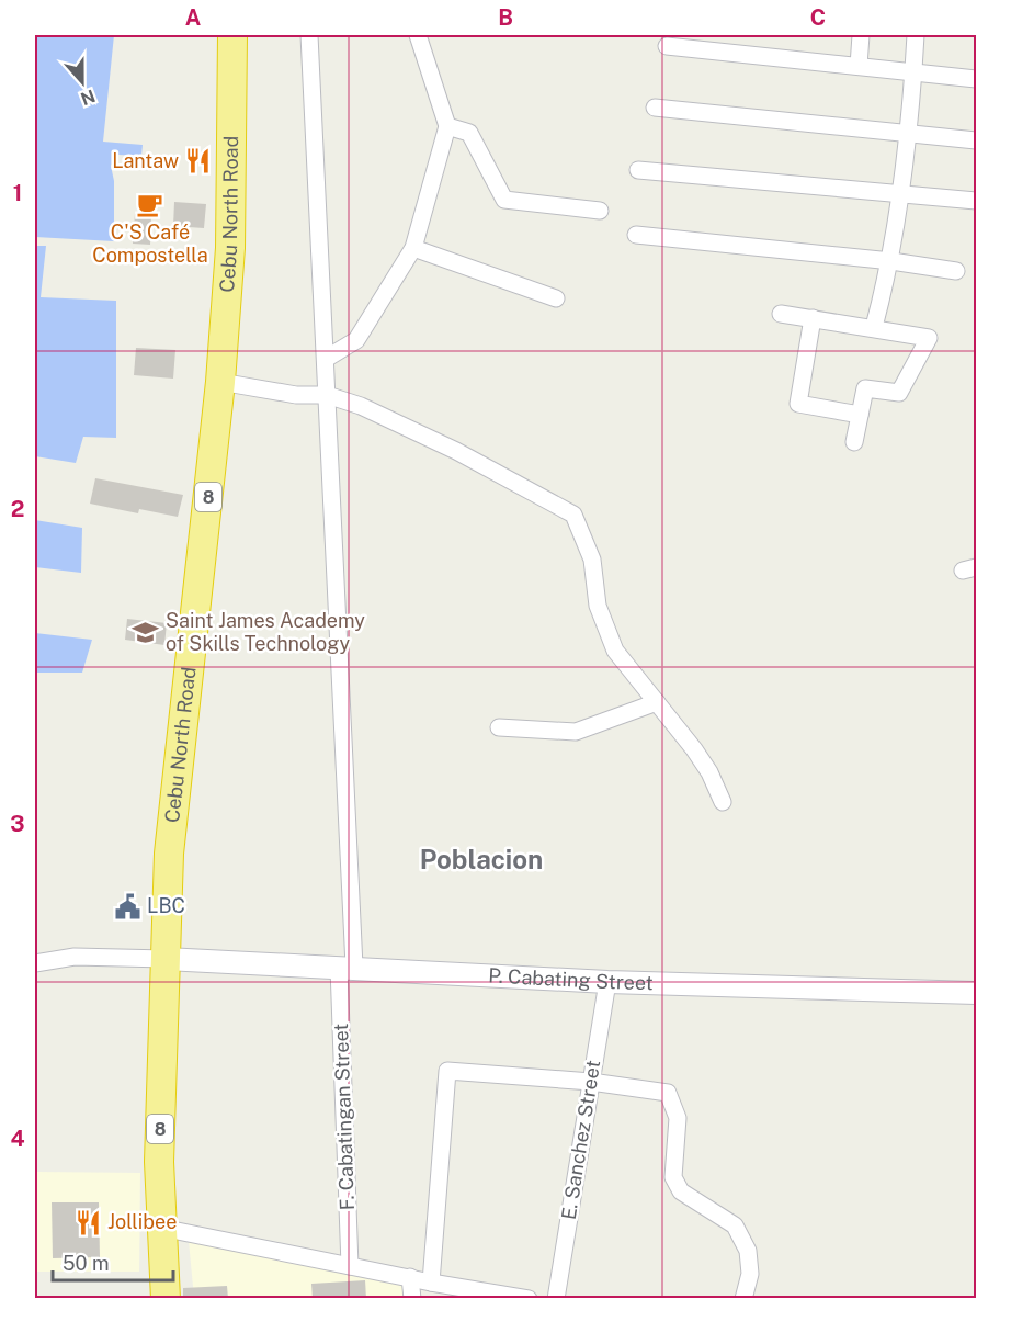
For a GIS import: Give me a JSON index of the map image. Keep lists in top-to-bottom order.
{
  "streets": {
    "highway": ["Cebu North Road", "8"],
    "street": ["P. Cabating Street", "F. Cabatingan Street", "E. Sanchez Street"]
  },
  "crossings": [
    ["Cebu North Road", "P. Cabating Street"],
    ["P. Cabating Street", "F. Cabatingan Street"],
    ["P. Cabating Street", "E. Sanchez Street"]
  ],
  "districts": ["Poblacion"],
  "places": {
    "restaurant": ["Lantaw", "Jollibee"],
    "cafe": ["C'S Café Compostella"],
    "school or university": ["Saint James Academy of Skills Technology"],
    "public building": ["LBC"]
  },
  "scale_bar": "50 m",
  "north": "bottom",
  "grid": {
    "columns": ["A", "B", "C"],
    "rows": [
      "1",
      "2",
      "3",
      "4"
    ]
  }
}
